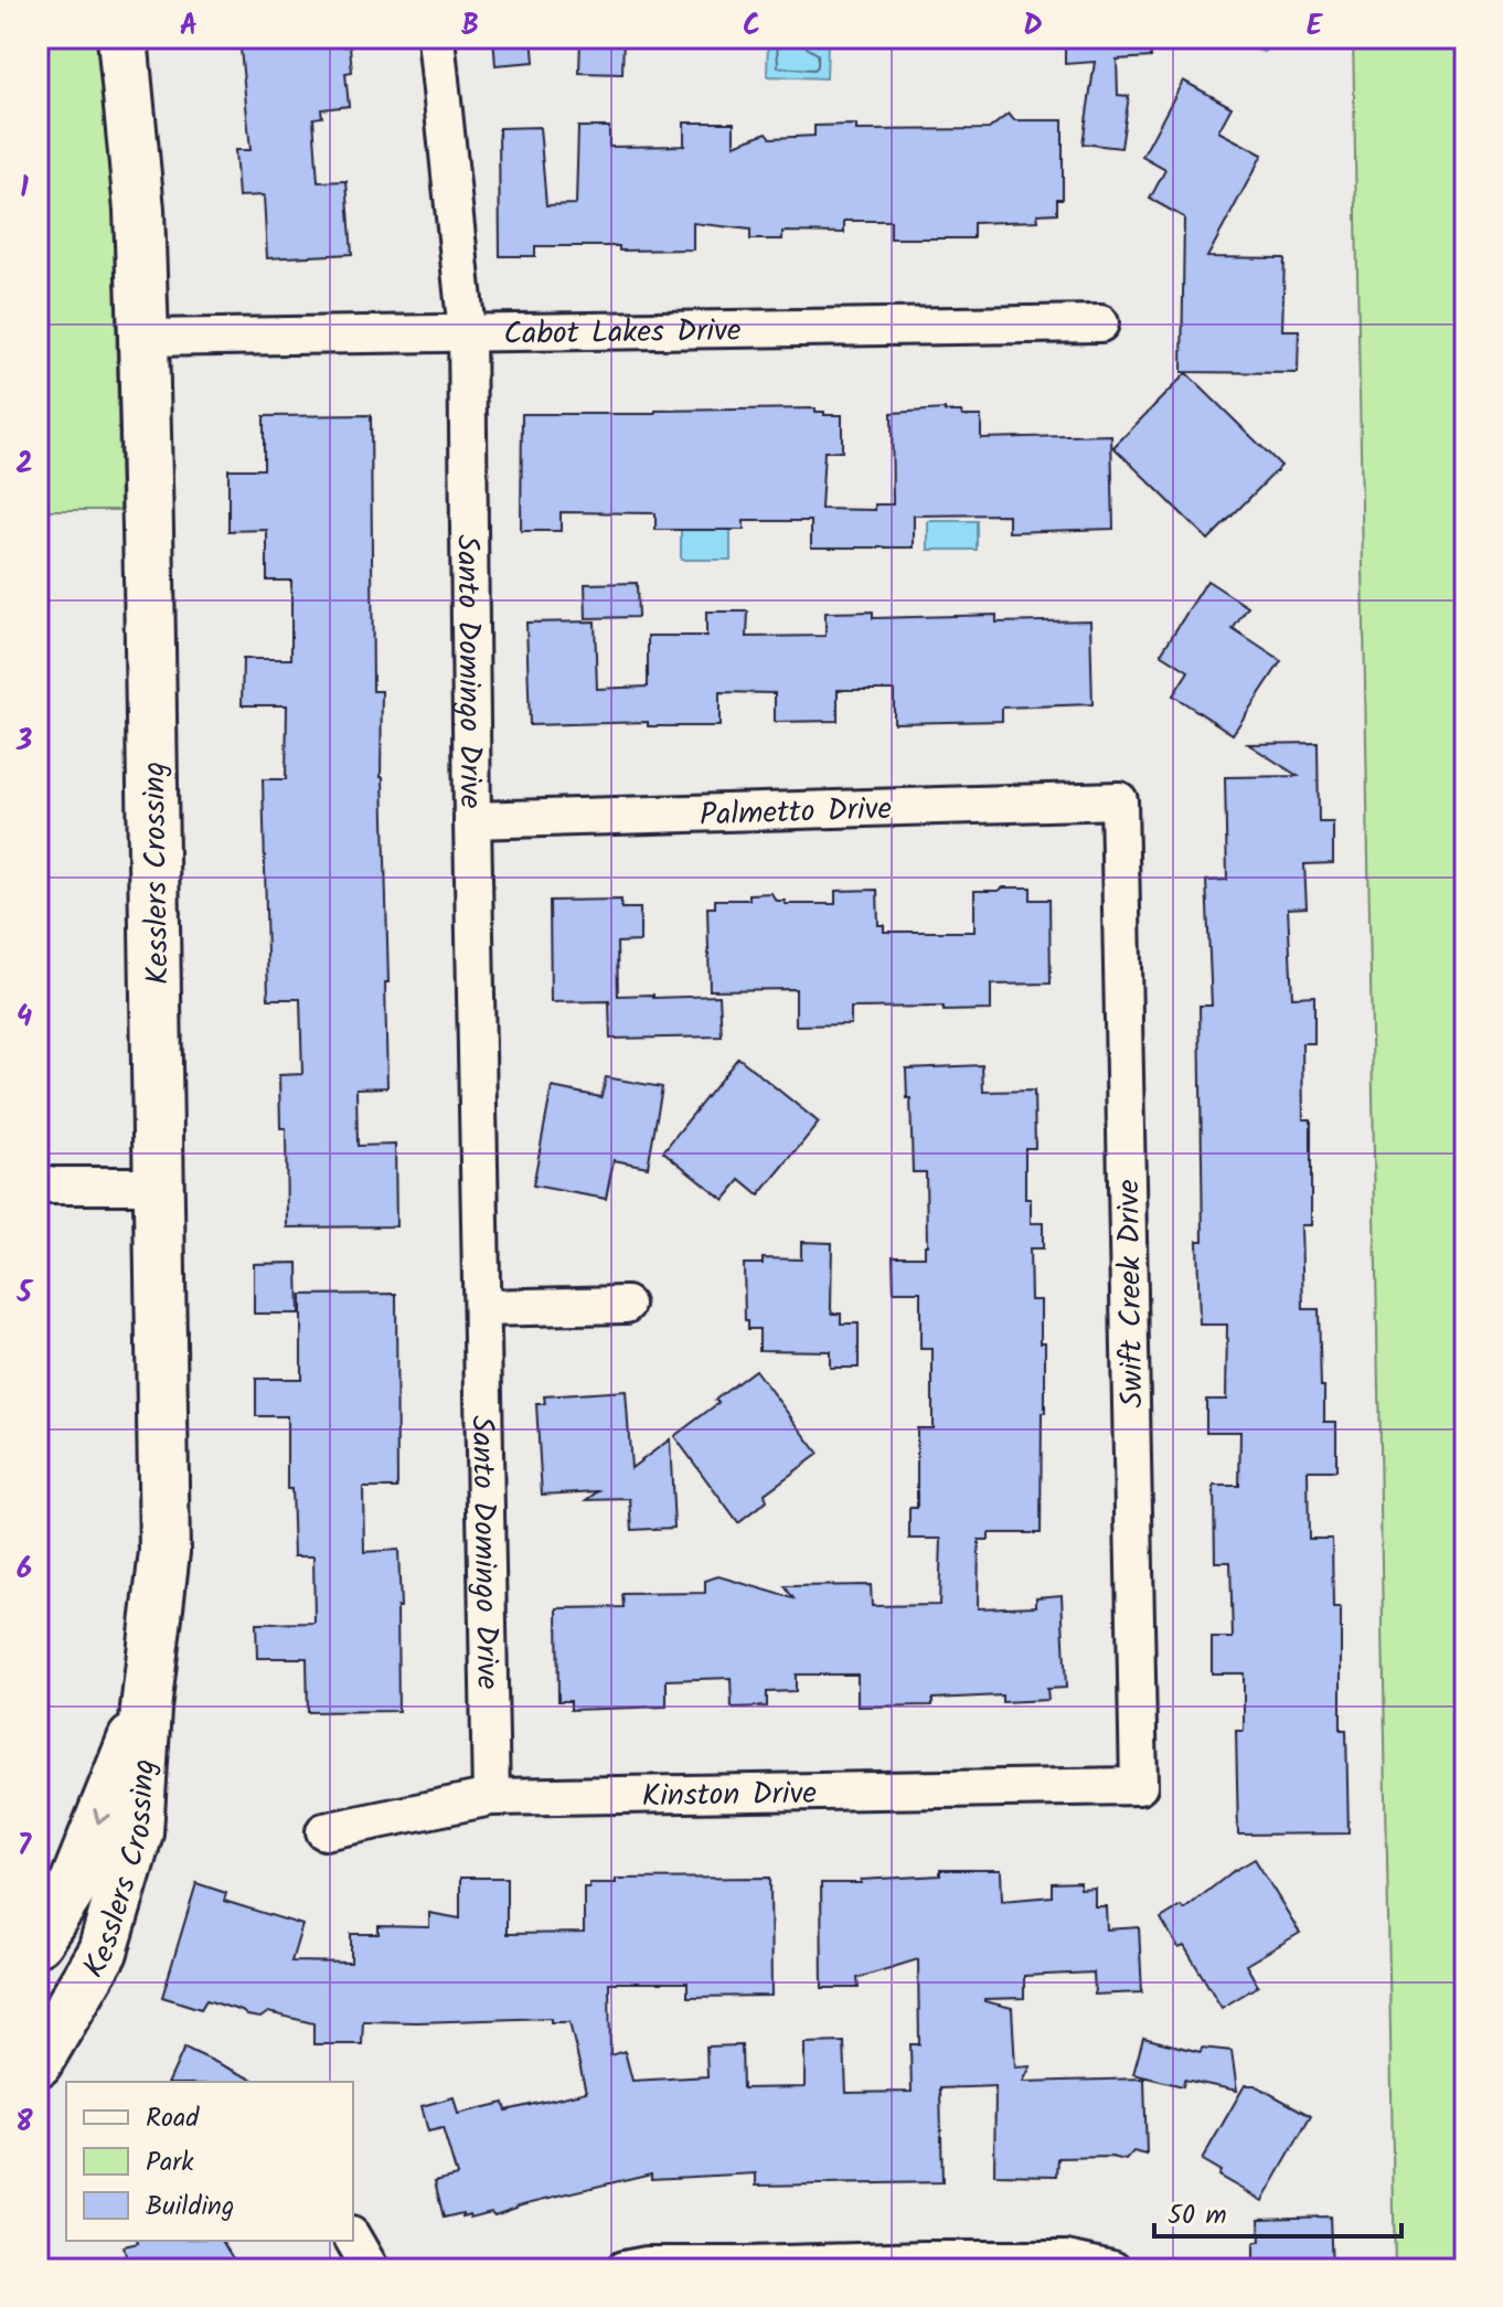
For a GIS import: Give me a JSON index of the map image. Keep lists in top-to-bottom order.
{
  "streets": {
    "street": [
      "Cabot Lakes Drive",
      "Santo Domingo Drive",
      "Palmetto Drive",
      "Kesslers Crossing",
      "Swift Creek Drive",
      "Kinston Drive"
    ]
  },
  "crossings": [
    ["Cabot Lakes Drive", "Santo Domingo Drive"],
    ["Cabot Lakes Drive", "Kesslers Crossing"],
    ["Santo Domingo Drive", "Palmetto Drive"],
    ["Santo Domingo Drive", "Kinston Drive"],
    ["Palmetto Drive", "Swift Creek Drive"],
    ["Swift Creek Drive", "Kinston Drive"]
  ],
  "legend": ["Road", "Park", "Building"],
  "scale_bar": "50 m",
  "grid": {
    "columns": [
      "A",
      "B",
      "C",
      "D",
      "E"
    ],
    "rows": [
      "1",
      "2",
      "3",
      "4",
      "5",
      "6",
      "7",
      "8"
    ]
  }
}
